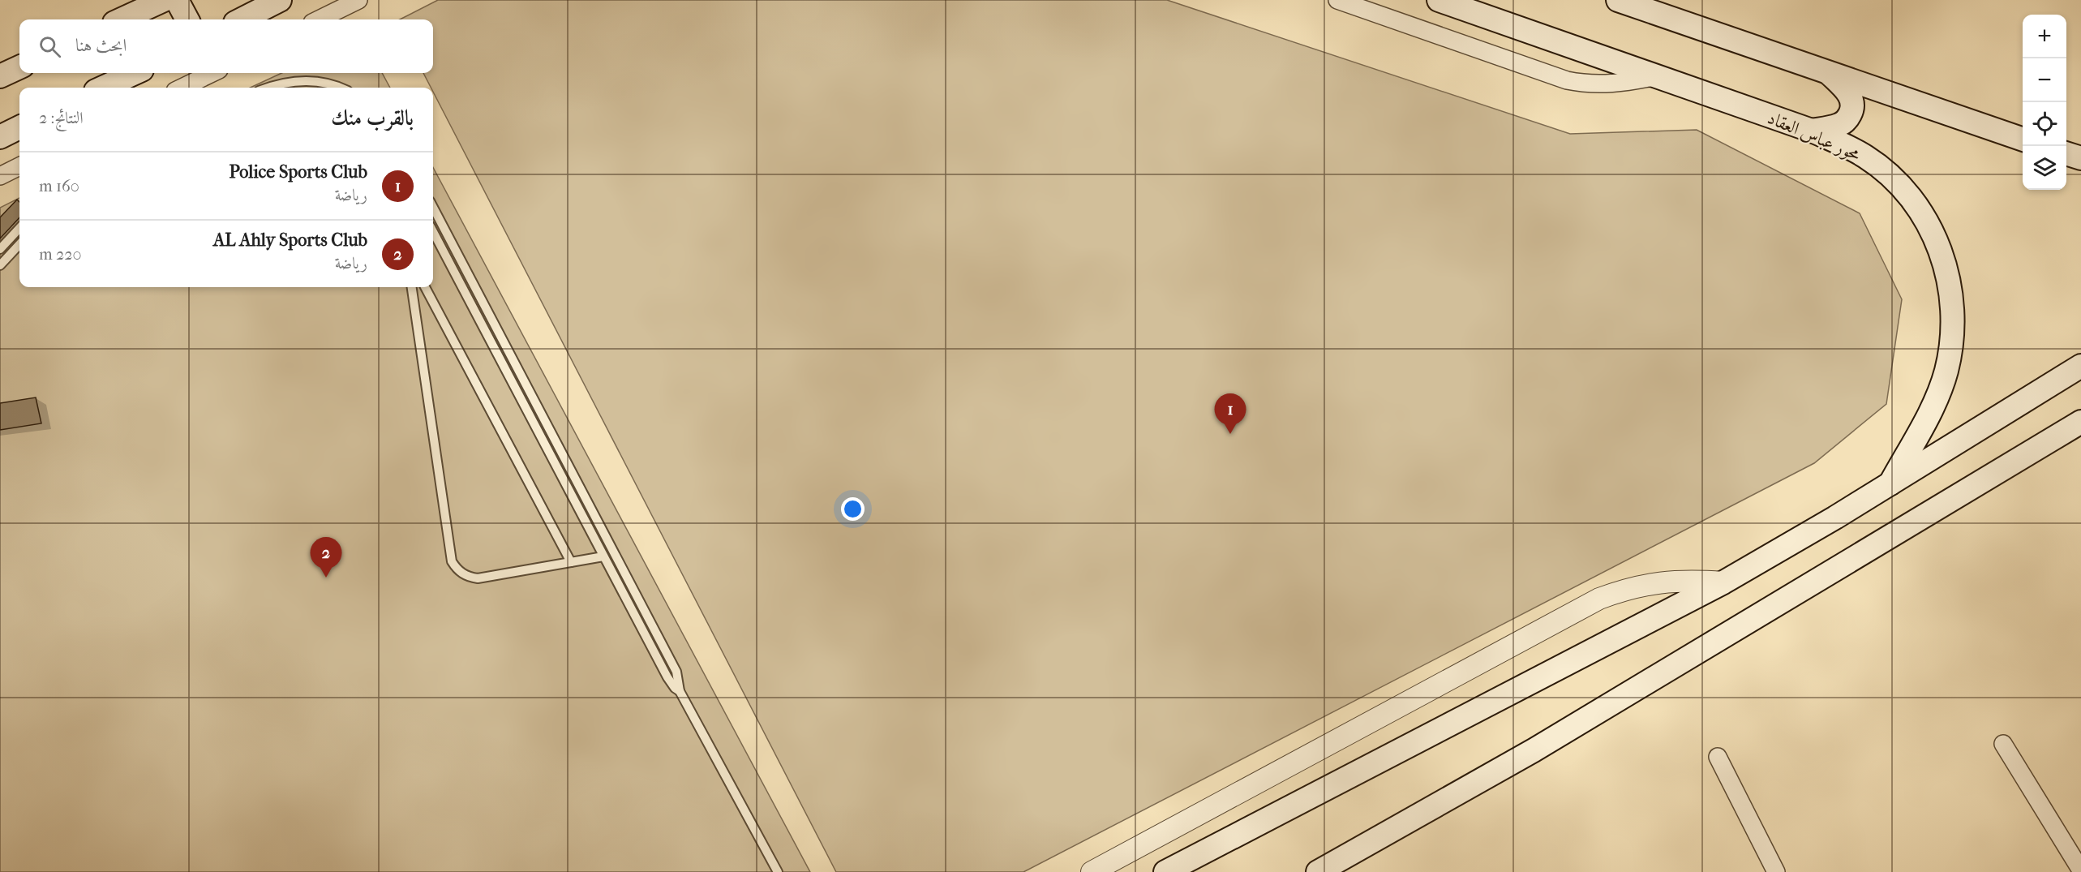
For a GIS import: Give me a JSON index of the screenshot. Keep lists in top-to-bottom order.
{
  "streets": {
    "main road": ["محور عباس العقاد"]
  },
  "page": {
    "map_buttons": ["+", "−"],
    "search": "ابحث هنا",
    "heading": ["بالقرب منك", "النتائج: 2"],
    "list": [
      {
        "mark": "1",
        "name": "Police Sports Club",
        "note": "رياضة",
        "value": "160 m"
      },
      {
        "mark": "2",
        "name": "AL Ahly Sports Club",
        "note": "رياضة",
        "value": "220 m"
      }
    ],
    "pins": ["1", "2"]
  }
}
